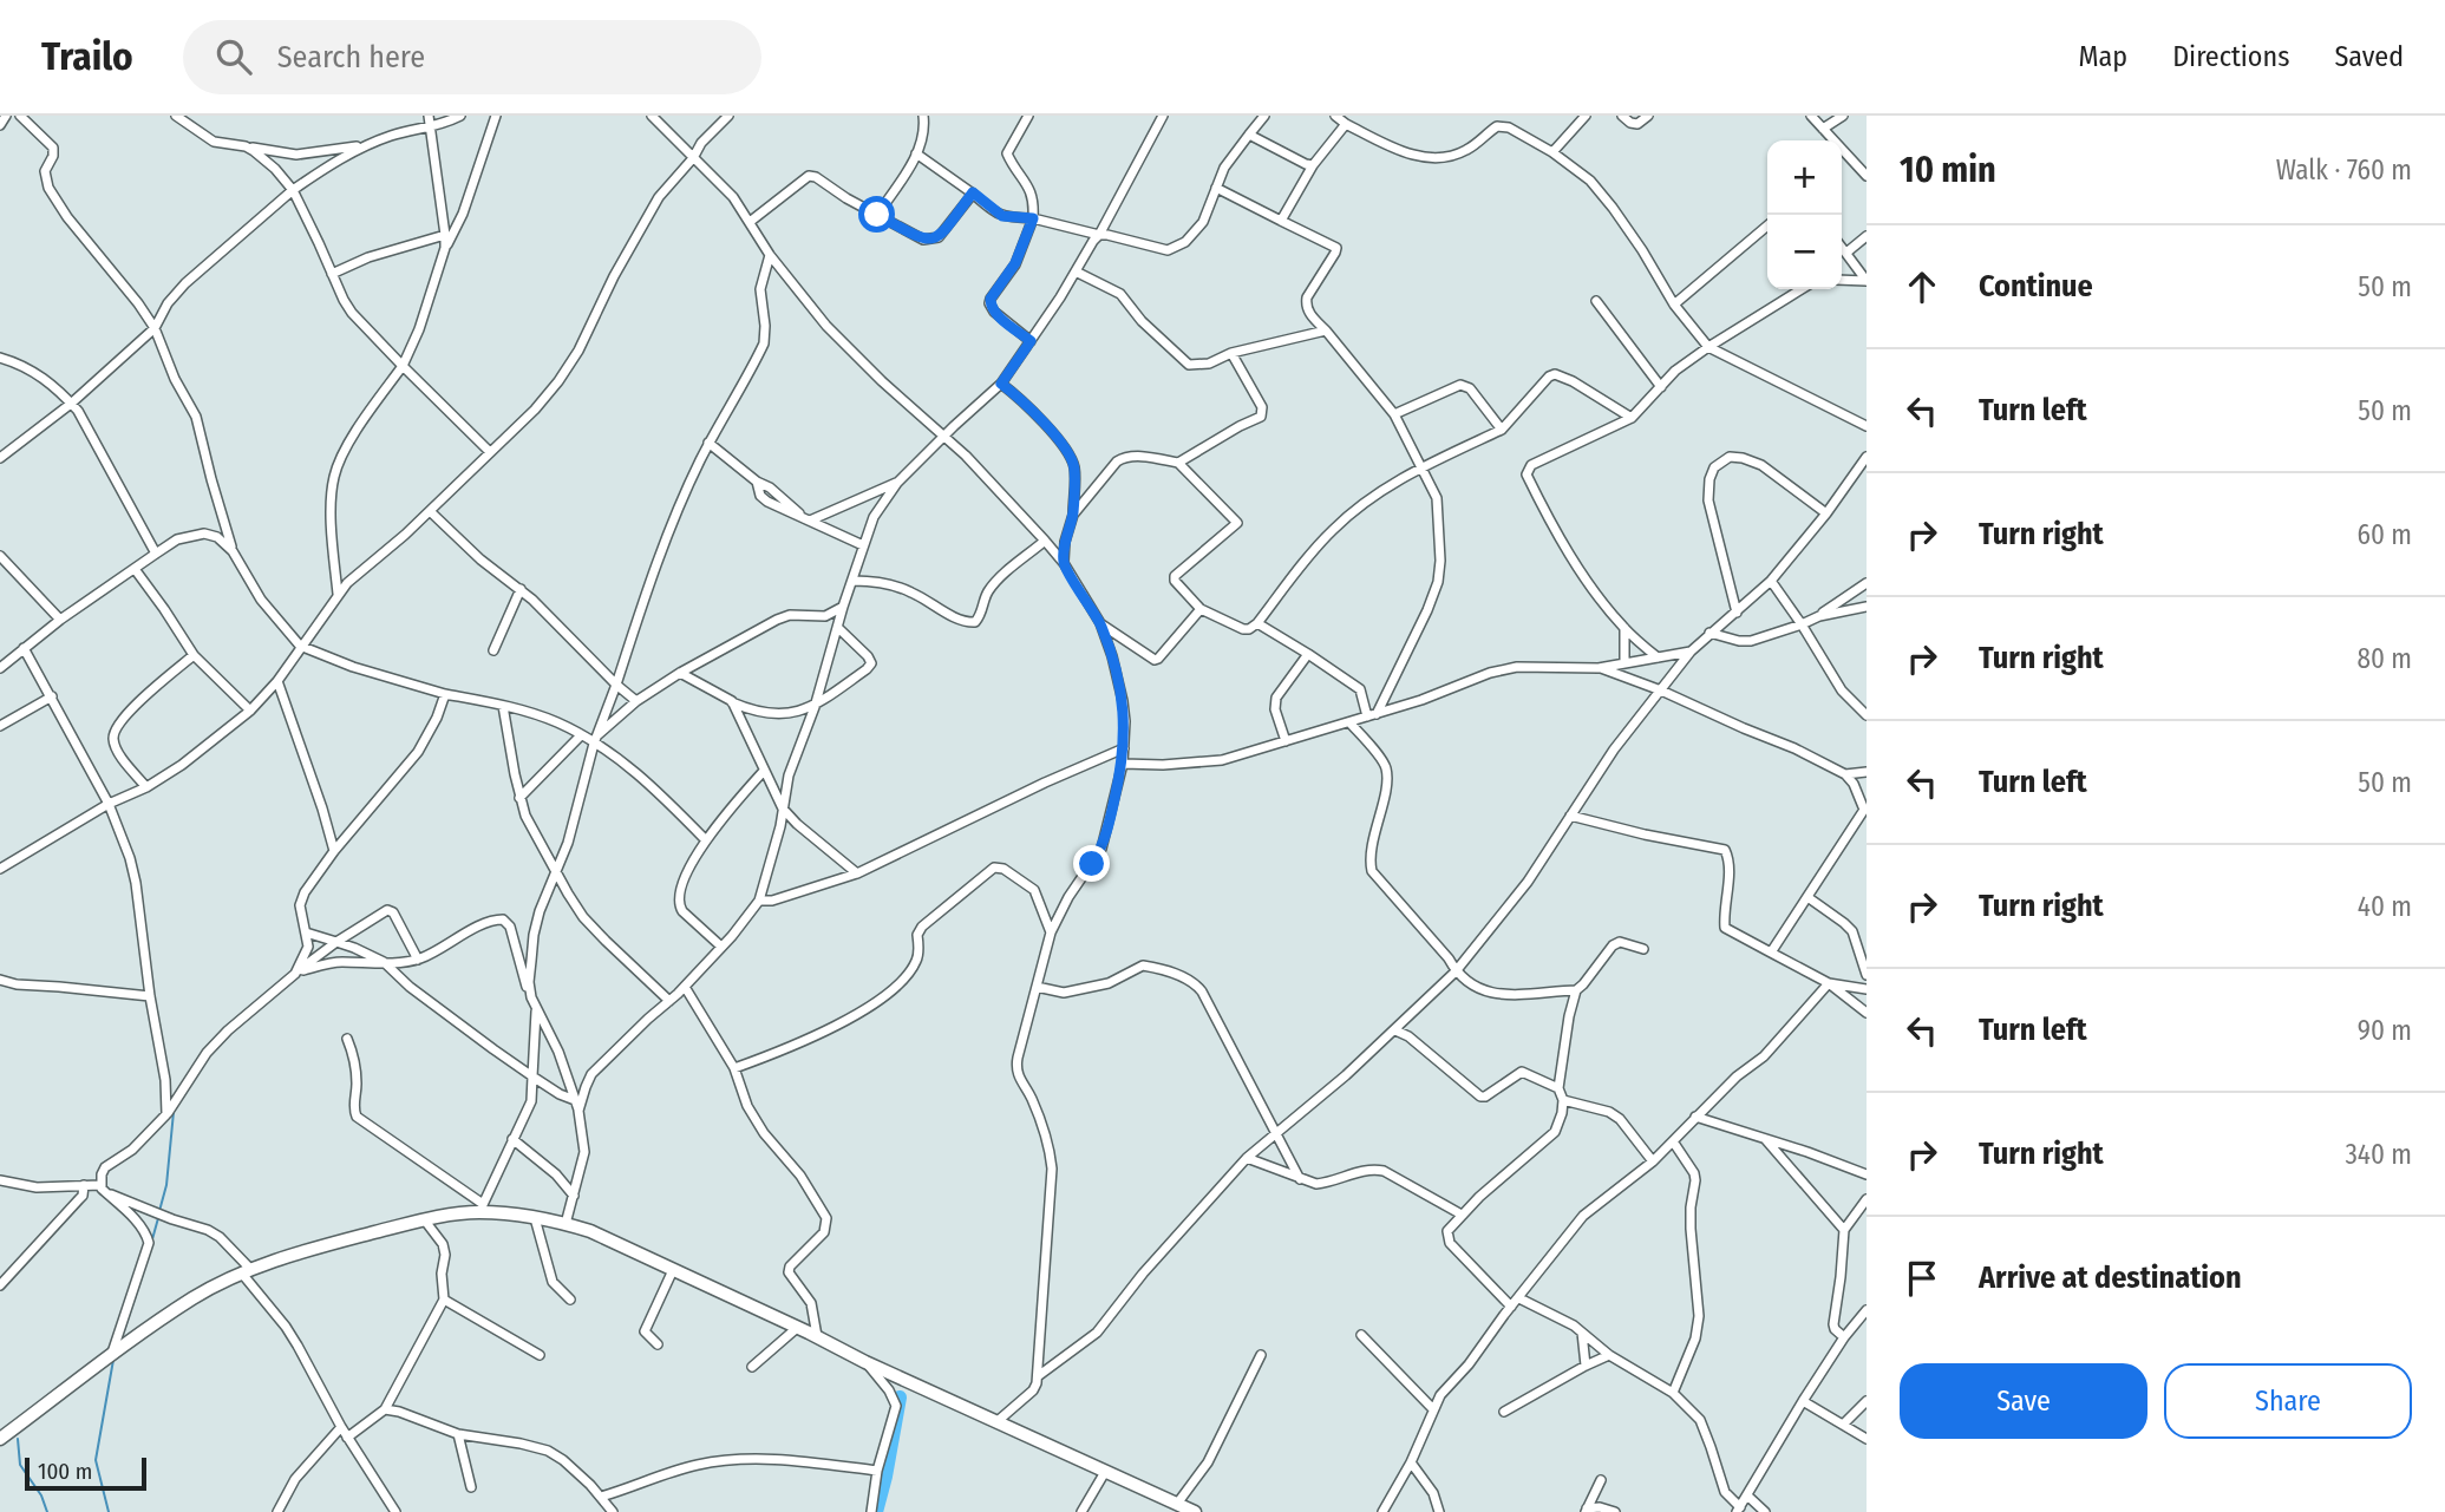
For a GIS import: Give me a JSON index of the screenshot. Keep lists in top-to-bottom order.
{
  "scale_bar": "100 m",
  "page": {
    "header": "Trailo",
    "search": "Search here",
    "nav": ["Map", "Directions", "Saved"],
    "heading": ["10 min", "Walk · 760 m"],
    "map_buttons": ["+", "−"],
    "list": [
      ["Continue", "50 m"],
      ["Turn left", "50 m"],
      ["Turn right", "60 m"],
      ["Turn right", "80 m"],
      ["Turn left", "50 m"],
      ["Turn right", "40 m"],
      ["Turn left", "90 m"],
      ["Turn right", "340 m"],
      "Arrive at destination"
    ],
    "buttons": ["Save", "Share"],
    "scale": "100 m"
  }
}
